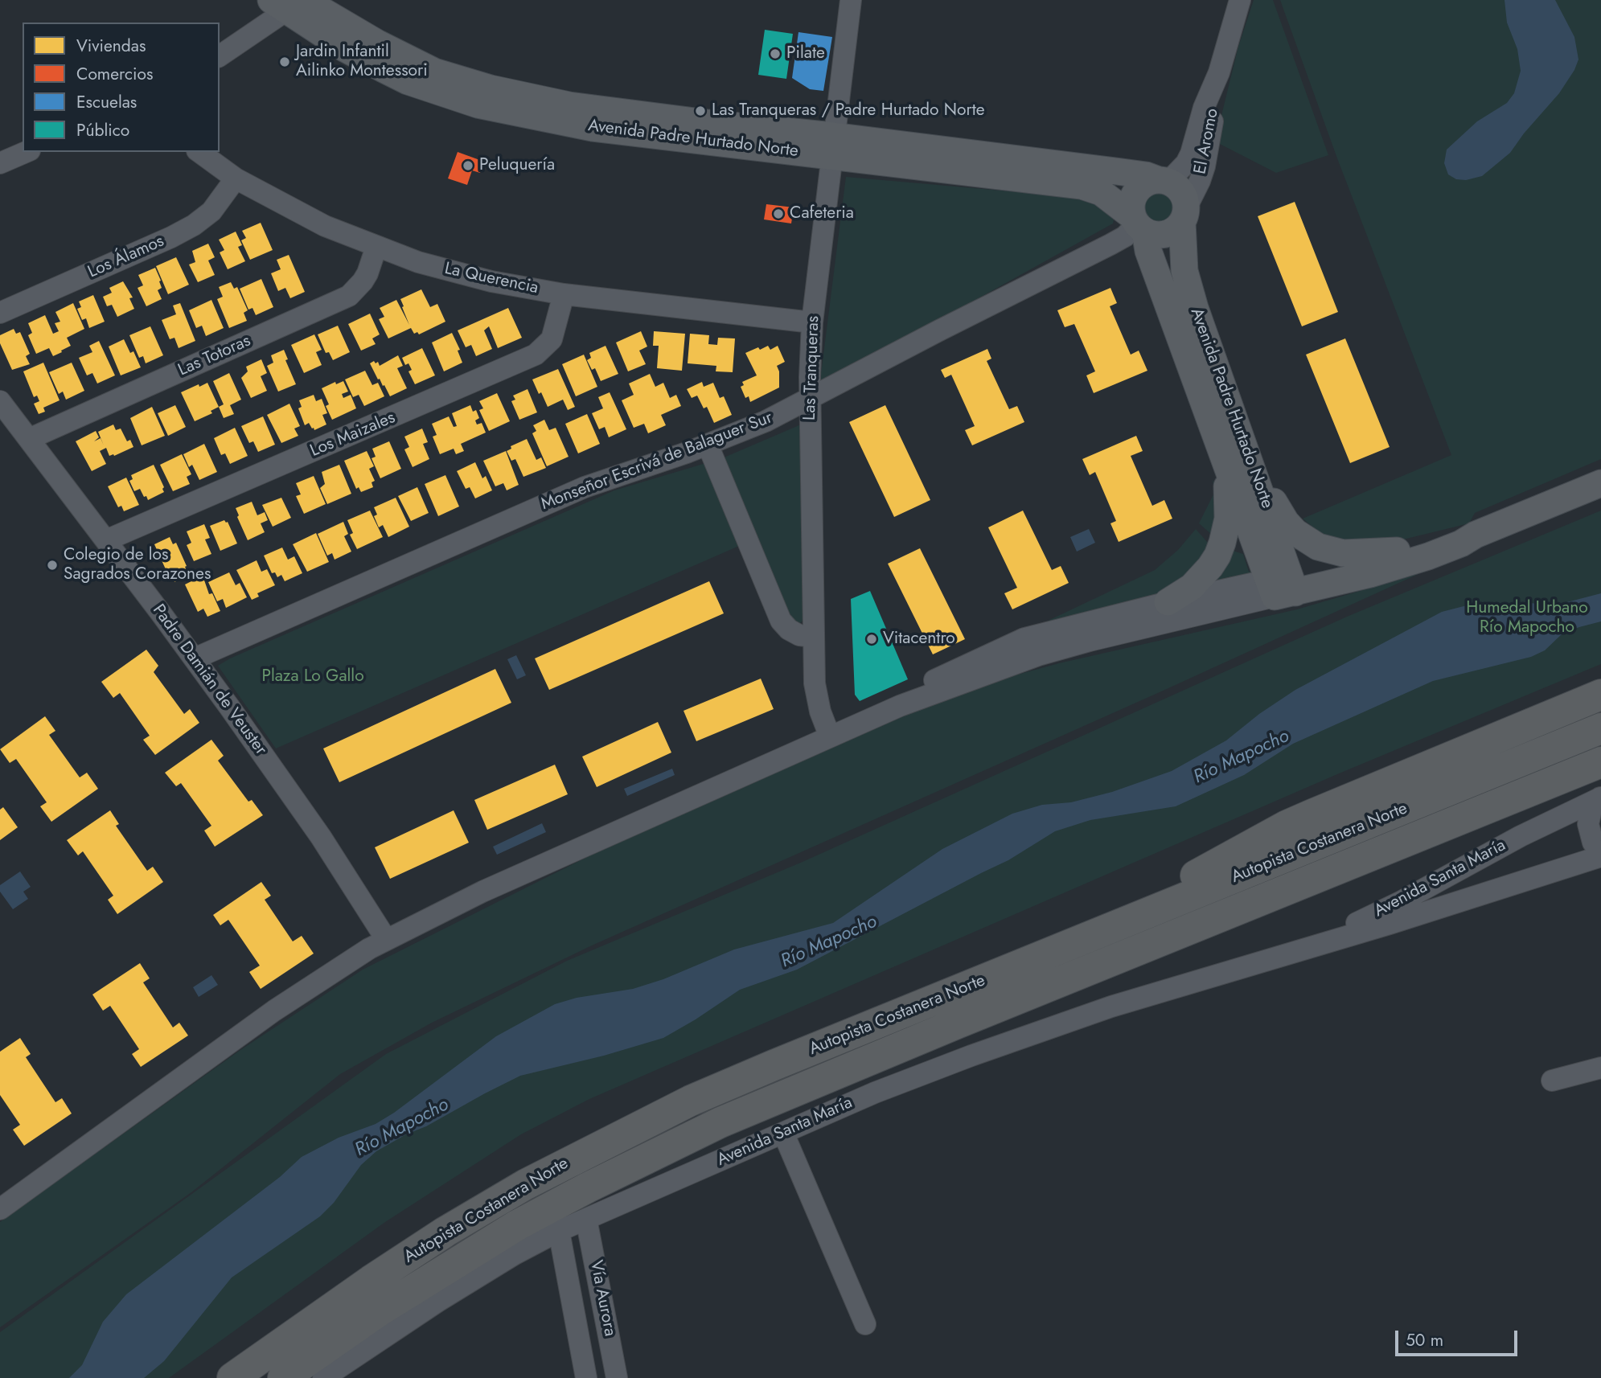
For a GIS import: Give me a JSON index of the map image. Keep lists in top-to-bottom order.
{
  "streets": {
    "highway": ["Autopista Costanera Norte"],
    "main road": ["Avenida Padre Hurtado Norte"],
    "street": [
      "El Aromo",
      "Los Álamos",
      "La Querencia",
      "Las Totoras",
      "Las Tranqueras",
      "Los Maizales",
      "Monseñor Escrivá de Balaguer Sur",
      "Padre Damián de Veuster",
      "Avenida Santa María",
      "Vía Aurora"
    ]
  },
  "crossings": [
    ["Avenida Padre Hurtado Norte", "El Aromo"],
    ["Avenida Padre Hurtado Norte", "Las Tranqueras"],
    ["Avenida Padre Hurtado Norte", "Monseñor Escrivá de Balaguer Sur"],
    ["El Aromo", "Monseñor Escrivá de Balaguer Sur"],
    ["Los Álamos", "La Querencia"],
    ["La Querencia", "Las Totoras"],
    ["La Querencia", "Las Tranqueras"],
    ["La Querencia", "Los Maizales"],
    ["Las Totoras", "Padre Damián de Veuster"],
    ["Las Tranqueras", "Monseñor Escrivá de Balaguer Sur"],
    ["Los Maizales", "Padre Damián de Veuster"],
    ["Monseñor Escrivá de Balaguer Sur", "Padre Damián de Veuster"],
    ["Avenida Santa María", "Vía Aurora"]
  ],
  "water": ["Río Mapocho"],
  "parks": ["Humedal Urbano Río Mapocho", "Plaza Lo Gallo"],
  "places": [
    "Pilate",
    "Jardin Infantil Ailinko Montessori",
    "Las Tranqueras / Padre Hurtado Norte",
    "Peluquería",
    "Cafeteria",
    "Colegio de los Sagrados Corazones",
    "Vitacentro"
  ],
  "legend": [
    "Viviendas",
    "Comercios",
    "Escuelas",
    "Público"
  ],
  "scale_bar": "50 m"
}
